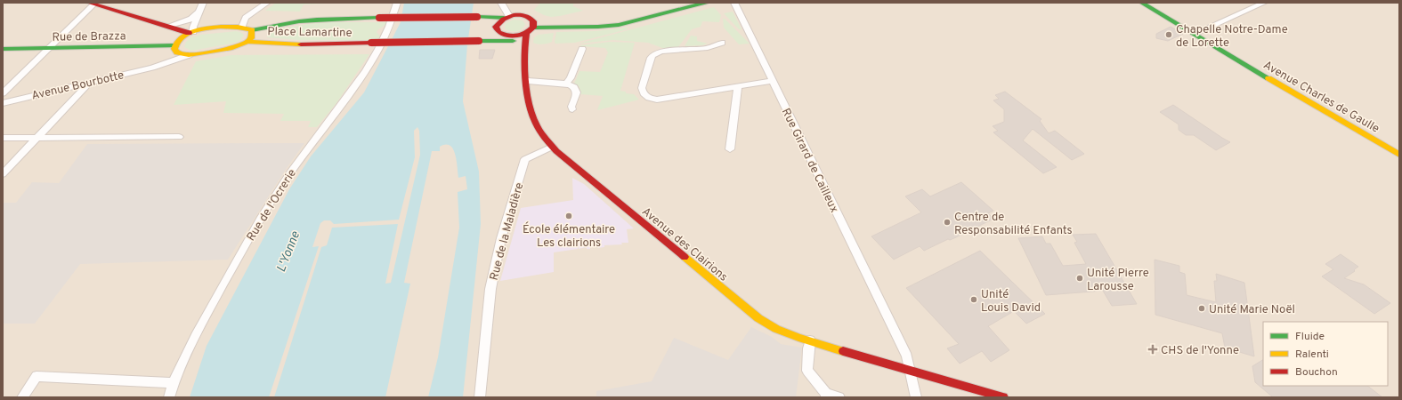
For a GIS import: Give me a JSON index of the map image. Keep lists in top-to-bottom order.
{
  "streets": {
    "main road": [
      "Place Lamartine",
      "Rue de Brazza",
      "Avenue Charles de Gaulle",
      "Avenue des Clairions"
    ],
    "street": [
      "Avenue Bourbotte",
      "Rue Girard de Cailleux",
      "Rue de l'Ocrerie",
      "Rue de la Maladière"
    ]
  },
  "crossings": [
    ["Place Lamartine", "Rue de Brazza"],
    ["Place Lamartine", "Avenue Bourbotte"],
    ["Place Lamartine", "Avenue des Clairions"],
    ["Rue de Brazza", "Avenue Bourbotte"],
    ["Rue Girard de Cailleux", "Avenue des Clairions"],
    ["Rue de la Maladière", "Avenue des Clairions"]
  ],
  "water": ["L'Yonne"],
  "places": {
    "other": [
      "Chapelle Notre-Dame de Lorette",
      "École élémentaire Les clairions",
      "Centre de Responsabilité Enfants",
      "Unité Pierre Larousse",
      "Unité Louis David",
      "Unité Marie Noël"
    ],
    "health": ["CHS de l'Yonne"]
  },
  "legend": ["Fluide", "Ralenti", "Bouchon"]
}
